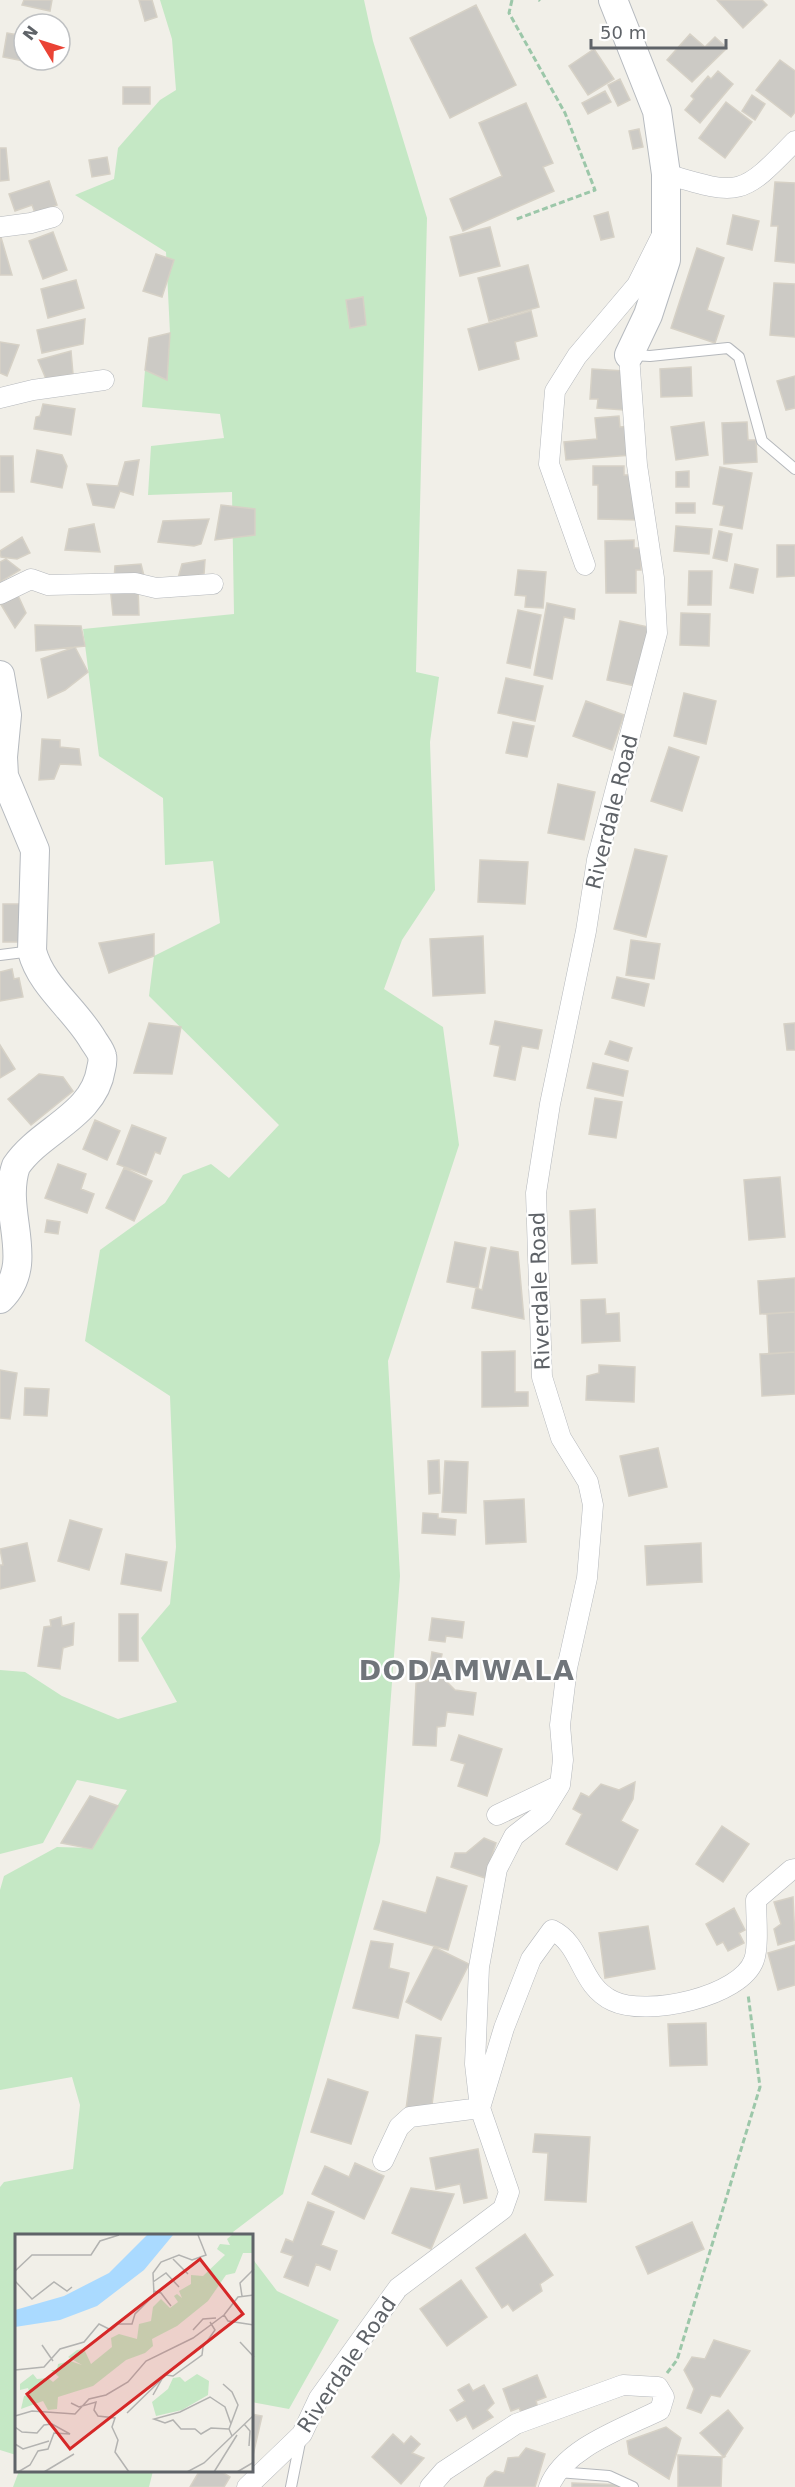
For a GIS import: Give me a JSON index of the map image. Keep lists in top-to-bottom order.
{
  "streets": {
    "street": ["Riverdale Road"]
  },
  "districts": ["DODAMWALA"],
  "scale_bar": "50 m",
  "north": "top left"
}
